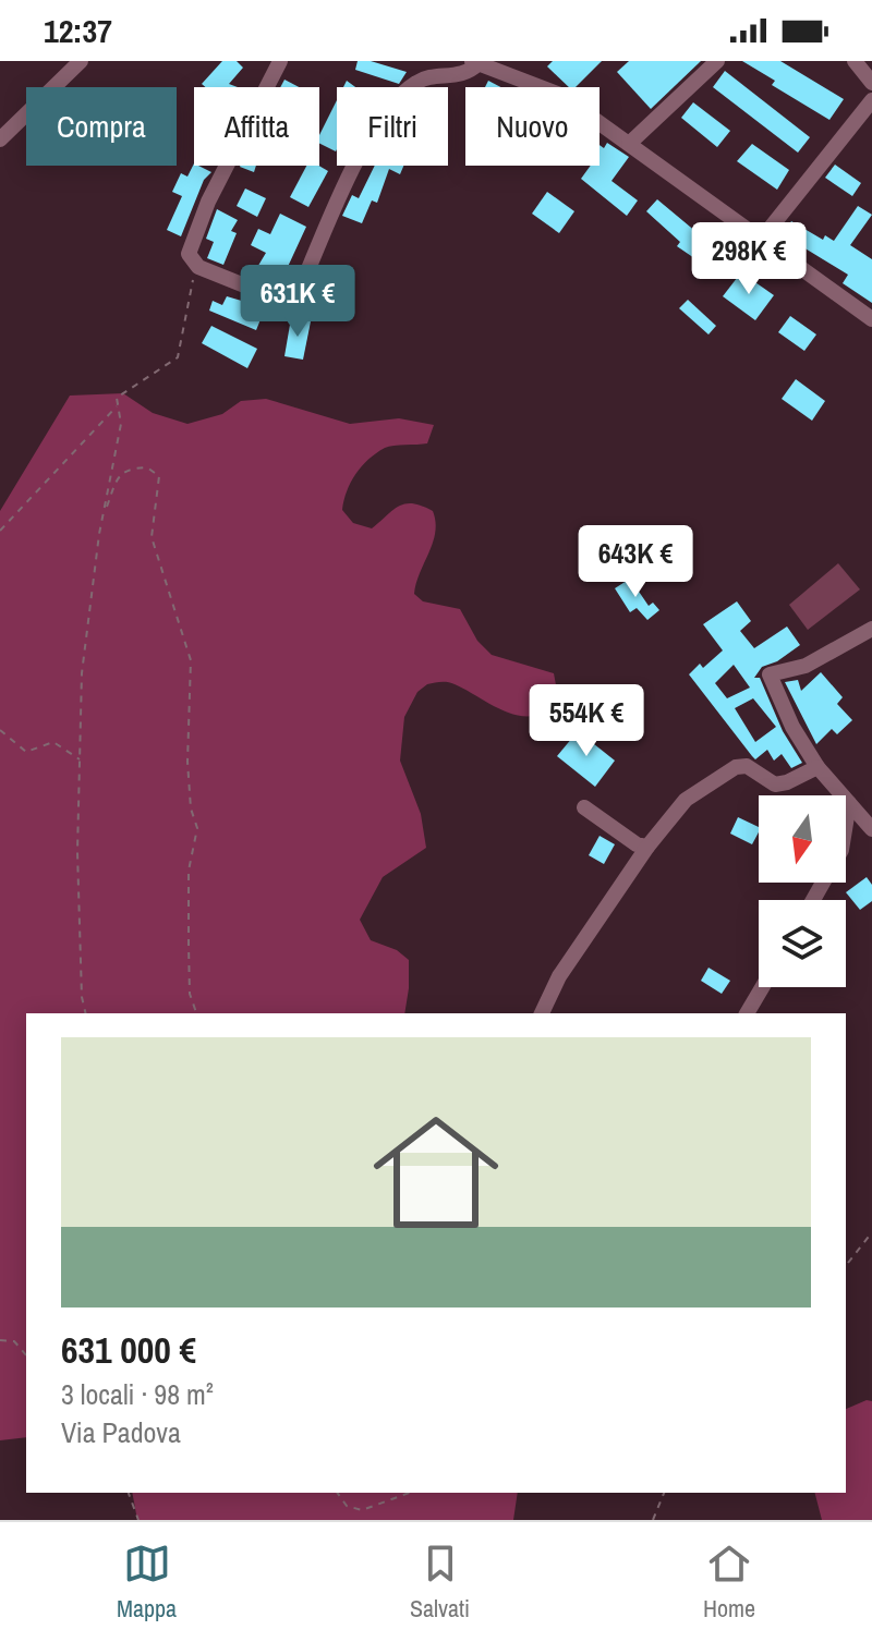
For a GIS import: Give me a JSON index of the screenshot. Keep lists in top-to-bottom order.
{
  "north": "bottom",
  "page": {
    "status": "12:37",
    "chip": [
      "Compra",
      "Affitta",
      "Filtri",
      "Nuovo"
    ],
    "price": [
      "298K €",
      "631K €",
      "643K €",
      "554K €"
    ],
    "list": [
      {
        "name": "631 000 €",
        "note": "3 locali · 98 m² · Via Padova"
      }
    ],
    "tabs": ["Mappa", "Salvati", "Home"]
  }
}
